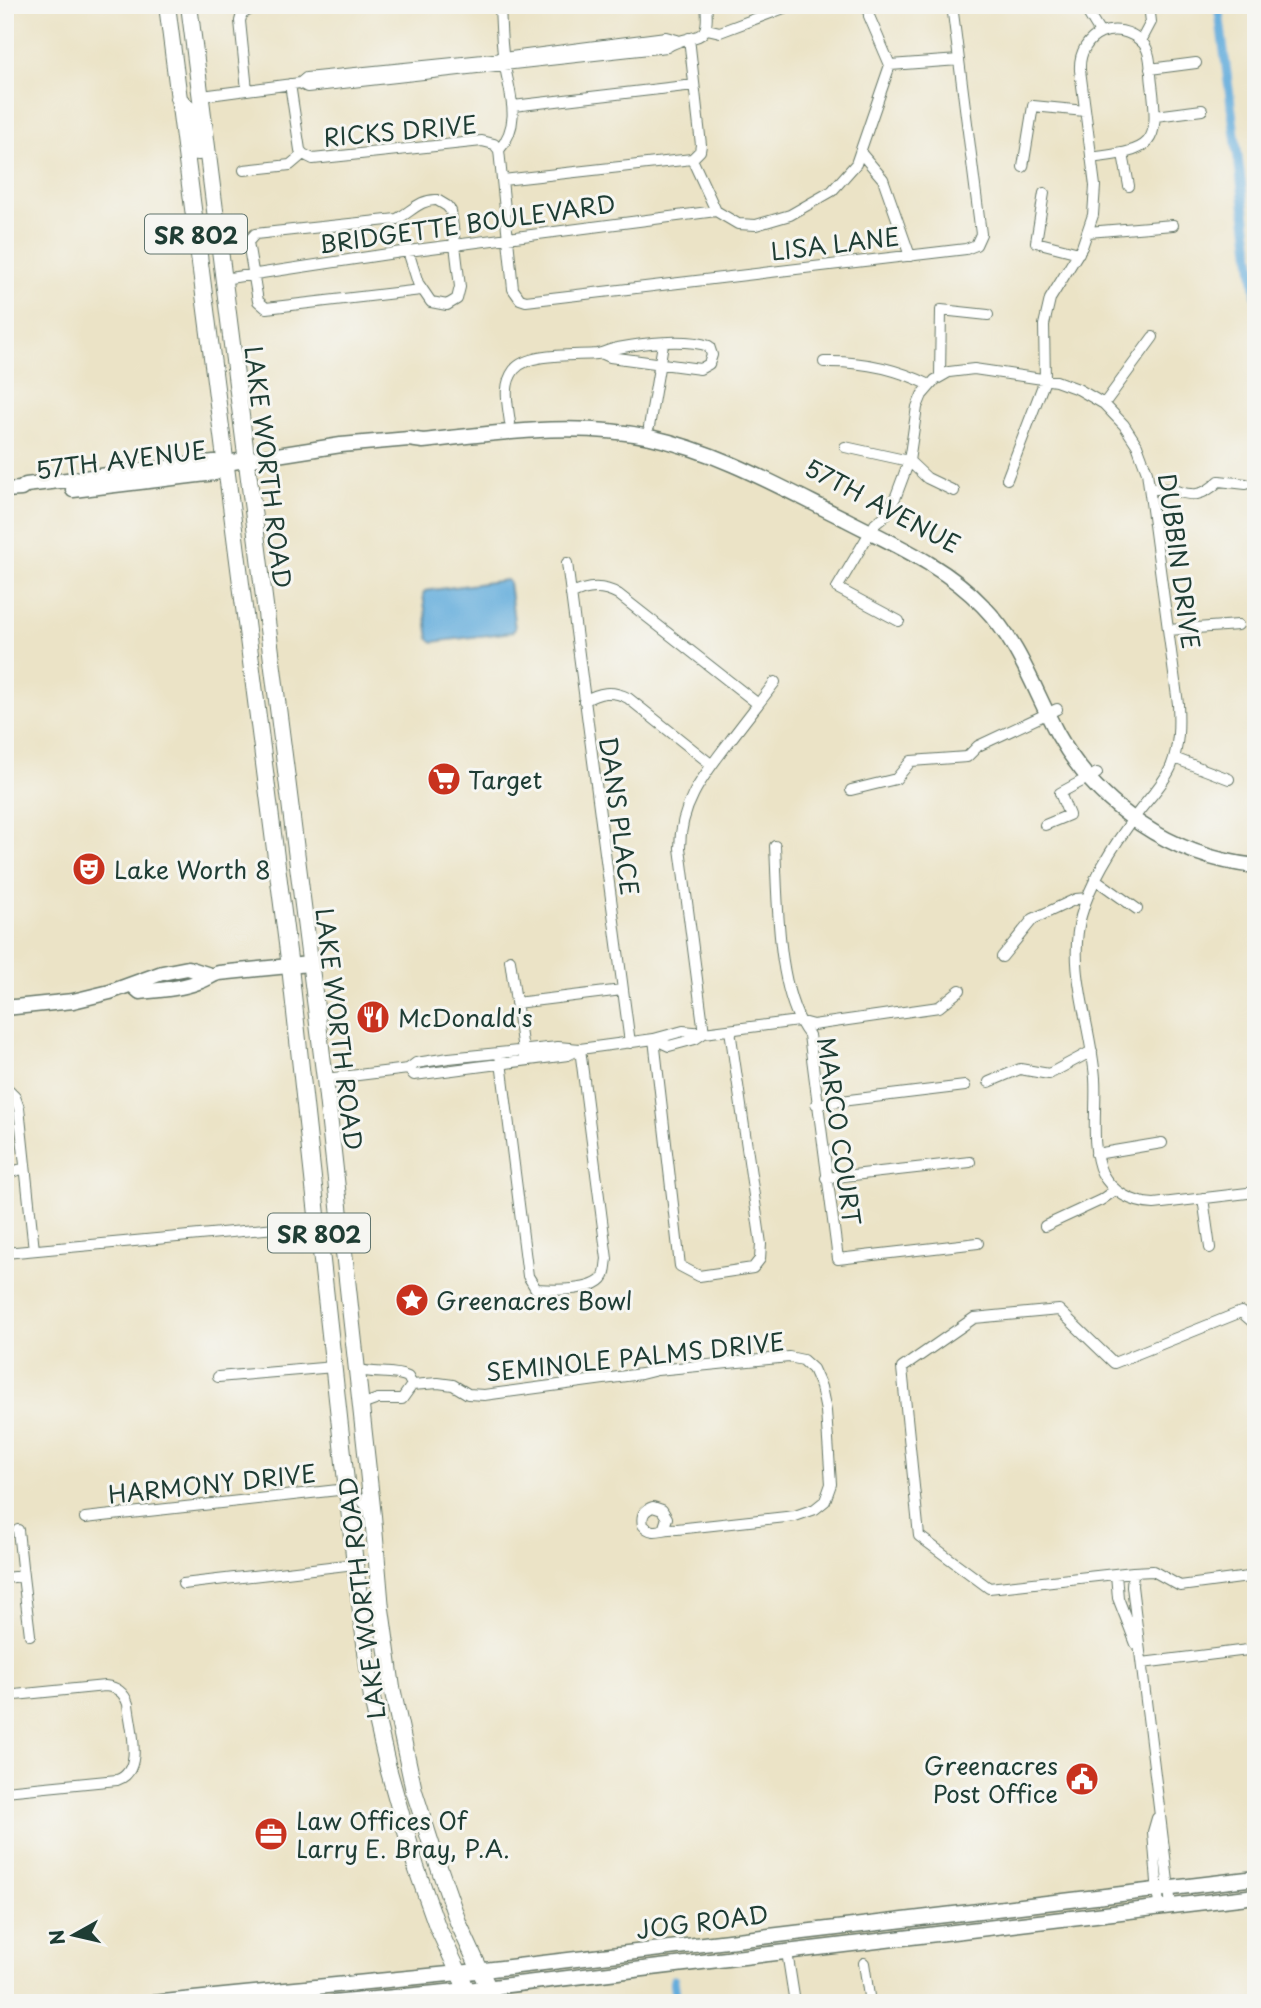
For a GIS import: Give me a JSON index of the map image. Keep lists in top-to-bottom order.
{
  "streets": {
    "main road": ["SR 802", "LAKE WORTH ROAD"],
    "street": [
      "RICKS DRIVE",
      "BRIDGETTE BOULEVARD",
      "LISA LANE",
      "57TH AVENUE",
      "DUBBIN DRIVE",
      "DANS PLACE",
      "MARCO COURT",
      "SEMINOLE PALMS DRIVE",
      "HARMONY DRIVE",
      "JOG ROAD"
    ]
  },
  "crossings": [
    ["RICKS DRIVE", "LISA LANE"],
    ["BRIDGETTE BOULEVARD", "LISA LANE"],
    ["BRIDGETTE BOULEVARD", "LAKE WORTH ROAD"],
    ["57TH AVENUE", "LAKE WORTH ROAD"],
    ["57TH AVENUE", "DUBBIN DRIVE"],
    ["LAKE WORTH ROAD", "SEMINOLE PALMS DRIVE"],
    ["LAKE WORTH ROAD", "HARMONY DRIVE"],
    ["LAKE WORTH ROAD", "JOG ROAD"]
  ],
  "places": {
    "supermarket": ["Target"],
    "theatre": ["Lake Worth 8"],
    "restaurant": ["McDonald's"],
    "place": ["Greenacres Bowl"],
    "public building": ["Greenacres Post Office"],
    "office": ["Law Offices Of Larry E. Bray, P.A."]
  },
  "north": "left"
}
